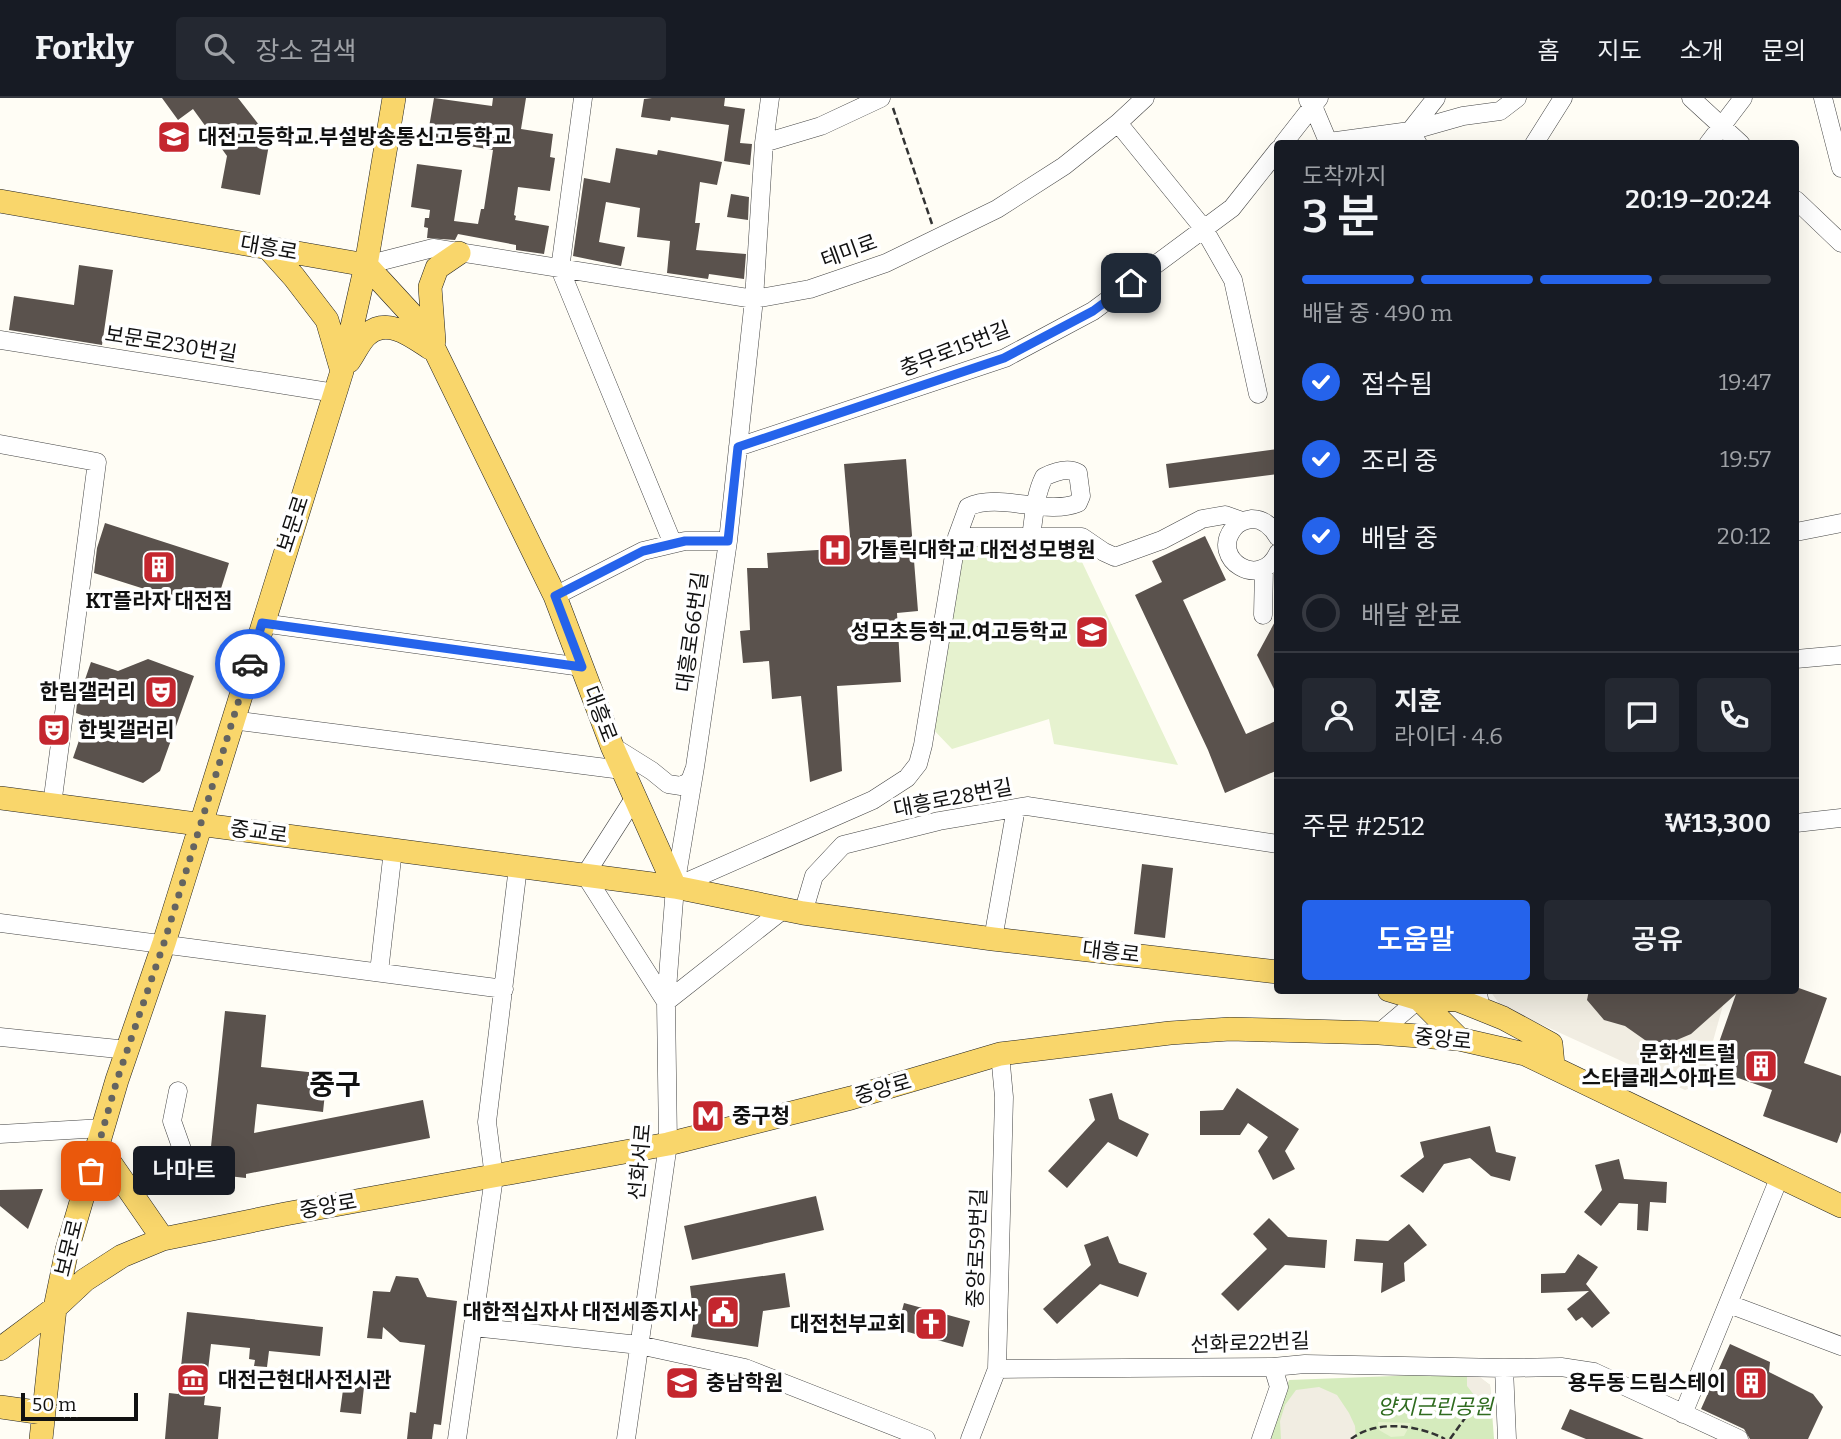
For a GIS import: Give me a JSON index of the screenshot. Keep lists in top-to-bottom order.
{
  "streets": {
    "main road": [
      "대흥로",
      "보문로",
      "중교로",
      "중앙로"
    ],
    "street": [
      "테미로",
      "보문로230번길",
      "충무로15번길",
      "대흥로66번길",
      "대흥로28번길",
      "선화서로",
      "중앙로59번길",
      "선화로22번길"
    ]
  },
  "crossings": [
    ["대흥로", "테미로"],
    ["대흥로", "보문로"],
    ["대흥로", "대흥로66번길"],
    ["대흥로", "대흥로28번길"],
    ["대흥로", "중교로"],
    ["대흥로", "선화서로"],
    ["테미로", "보문로"],
    ["테미로", "대흥로66번길"],
    ["보문로230번길", "보문로"],
    ["충무로15번길", "대흥로66번길"],
    ["보문로", "중교로"],
    ["보문로", "중앙로"],
    ["대흥로66번길", "중교로"],
    ["대흥로66번길", "선화서로"],
    ["중교로", "선화서로"],
    ["중앙로", "선화서로"],
    ["중앙로", "중앙로59번길"],
    ["중앙로59번길", "선화로22번길"]
  ],
  "districts": ["중구"],
  "parks": ["양지근린공원"],
  "places": {
    "school or university": ["대전고등학교.부설방송통신고등학교", "성모초등학교.여고등학교", "충남학원"],
    "hospital": ["가톨릭대학교 대전성모병원"],
    "building": ["KT플라자 대전점", "문화센트럴 스타클래스아파트", "용두동 드림스테이"],
    "theatre": ["한림갤러리", "한빛갤러리"],
    "metro station": ["중구청"],
    "other": ["나마트"],
    "public building": ["대한적십자사 대전세종지사"],
    "church": ["대전천부교회"],
    "museum": ["대전근현대사전시관"]
  },
  "scale_bar": "50 m",
  "page": {
    "header": "Forkly",
    "search": "장소 검색",
    "nav": [
      "홈",
      "지도",
      "소개",
      "문의"
    ],
    "heading": ["3 분", "도착까지", "20:19–20:24"],
    "panel": [
      "지훈",
      "라이더 · 4.6",
      "주문 #2512",
      "₩13,300"
    ],
    "bar": "배달 중 · 490 m",
    "list": [
      ["접수됨", "19:47"],
      ["조리 중", "19:57"],
      ["배달 중", "20:12"],
      "배달 완료"
    ],
    "buttons": ["도움말", "공유"],
    "bubble": "나마트",
    "scale": "50 m"
  }
}
